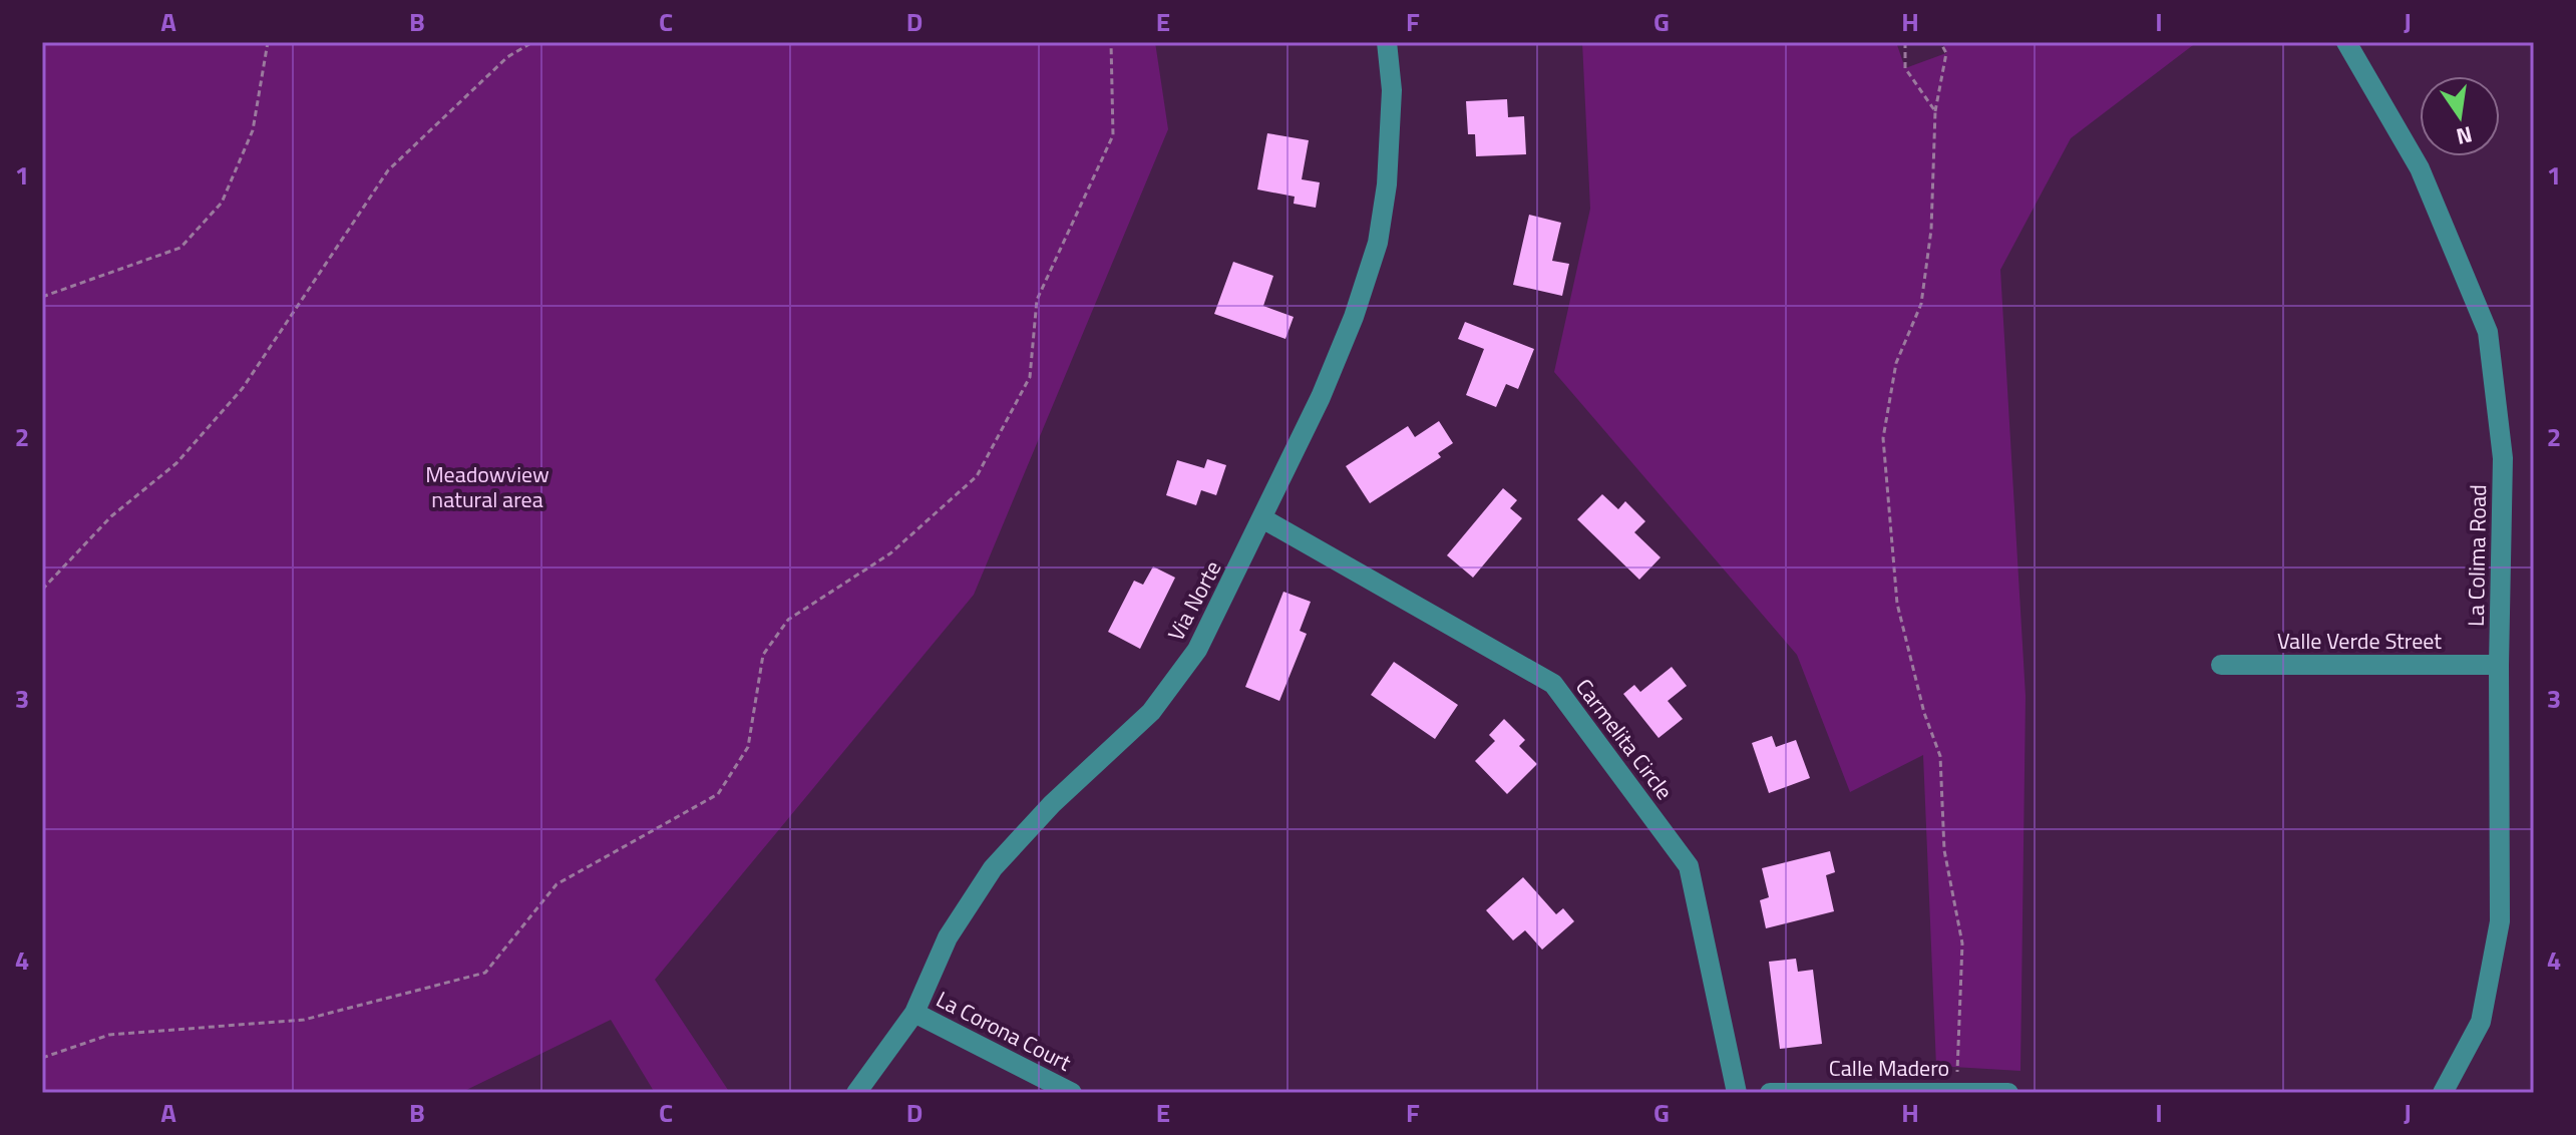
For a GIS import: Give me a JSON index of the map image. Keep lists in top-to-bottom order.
{
  "streets": {
    "street": [
      "La Colima Road",
      "Via Norte",
      "Valle Verde Street",
      "Carmelita Circle",
      "La Corona Court",
      "Calle Madero"
    ]
  },
  "crossings": [
    ["La Colima Road", "Valle Verde Street"],
    ["Via Norte", "Carmelita Circle"],
    ["Via Norte", "La Corona Court"]
  ],
  "parks": ["Meadowview natural area"],
  "north": "bottom",
  "grid": {
    "columns": [
      "A",
      "B",
      "C",
      "D",
      "E",
      "F",
      "G",
      "H",
      "I",
      "J"
    ],
    "rows": [
      "1",
      "2",
      "3",
      "4"
    ]
  }
}
